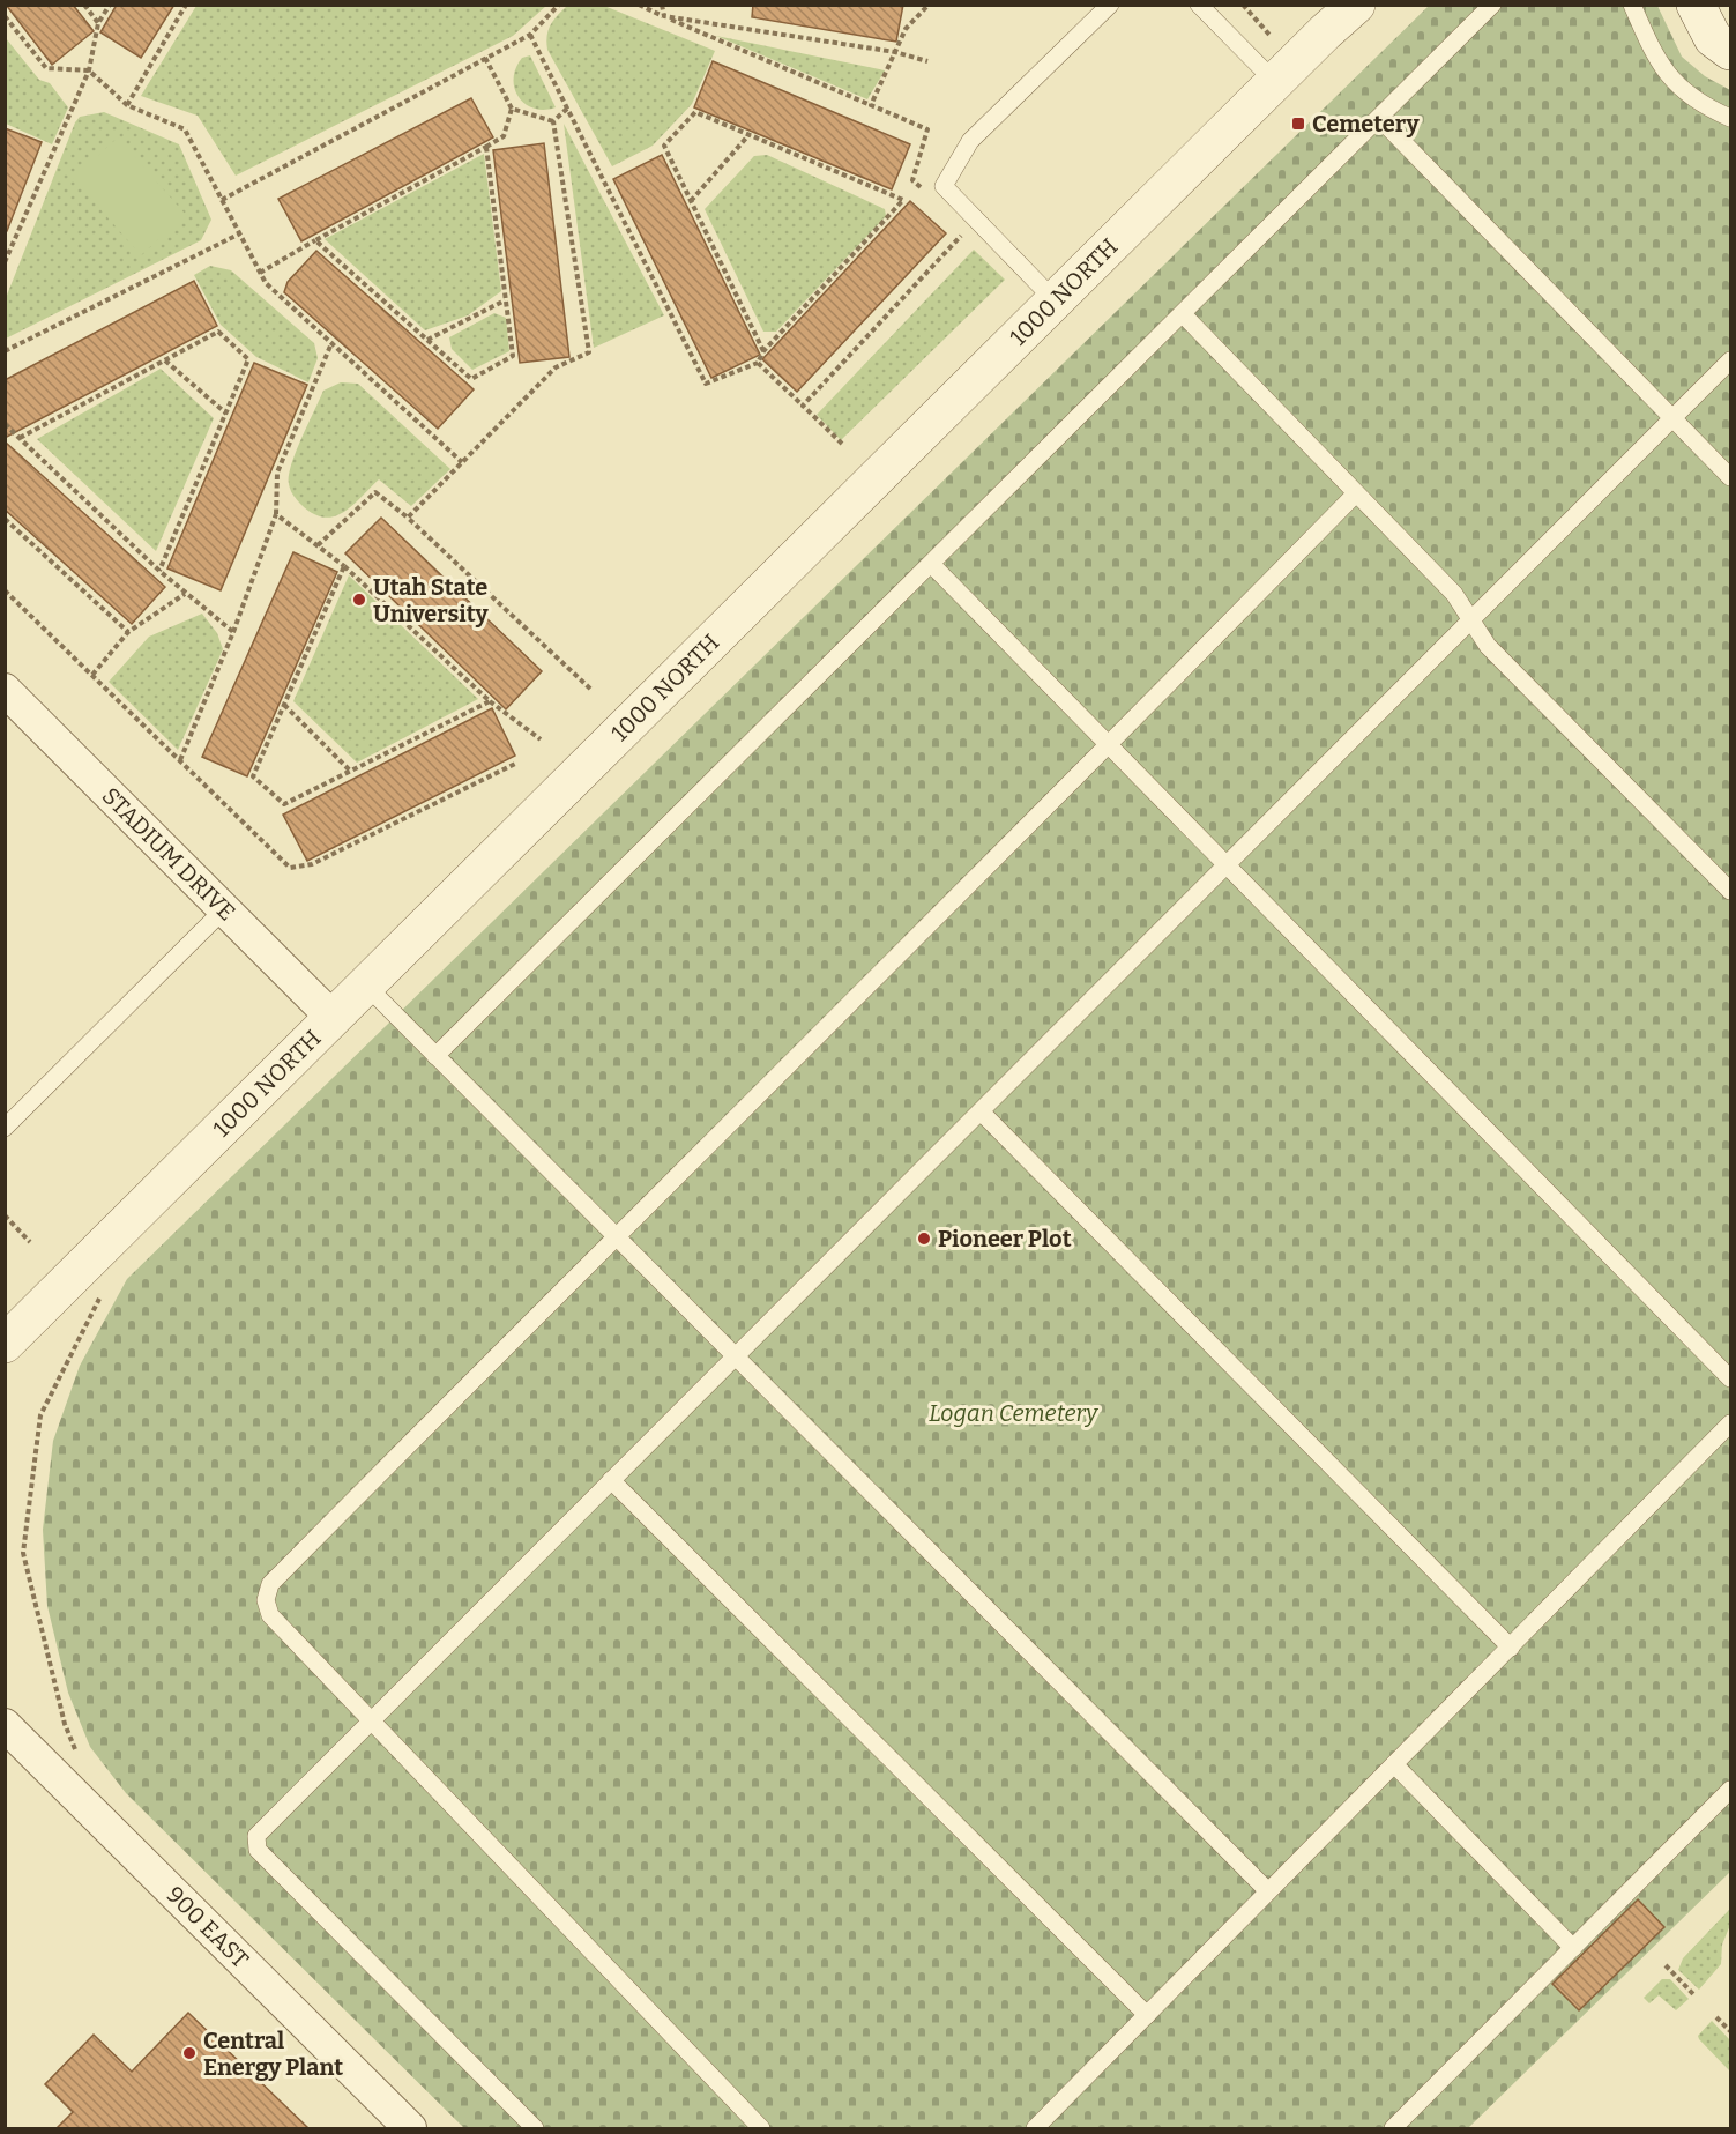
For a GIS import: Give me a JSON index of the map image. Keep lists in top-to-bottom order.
{
  "streets": {
    "street": ["1000 NORTH", "STADIUM DRIVE", "900 EAST"]
  },
  "crossings": [
    ["1000 NORTH", "STADIUM DRIVE"]
  ],
  "parks": ["Logan Cemetery"],
  "places": {
    "transit": ["Cemetery"],
    "other": ["Utah State University", "Pioneer Plot", "Central Energy Plant"]
  }
}
